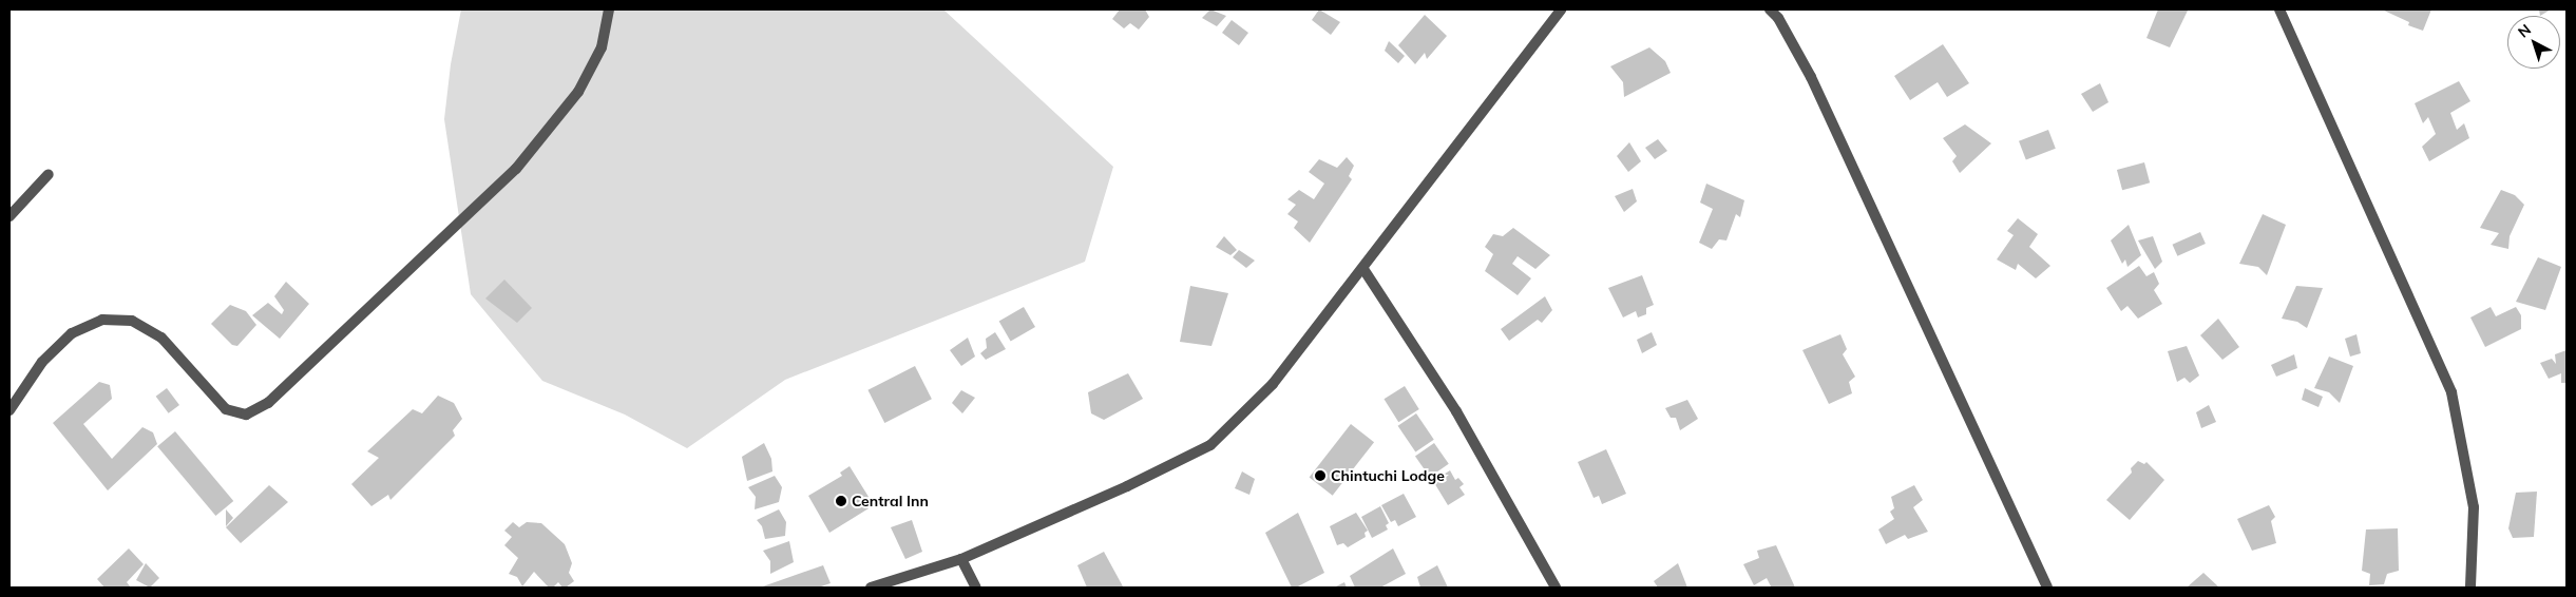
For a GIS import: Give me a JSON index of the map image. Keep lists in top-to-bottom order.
{
  "places": ["Chintuchi Lodge", "Central Inn"],
  "north": "top left"
}
